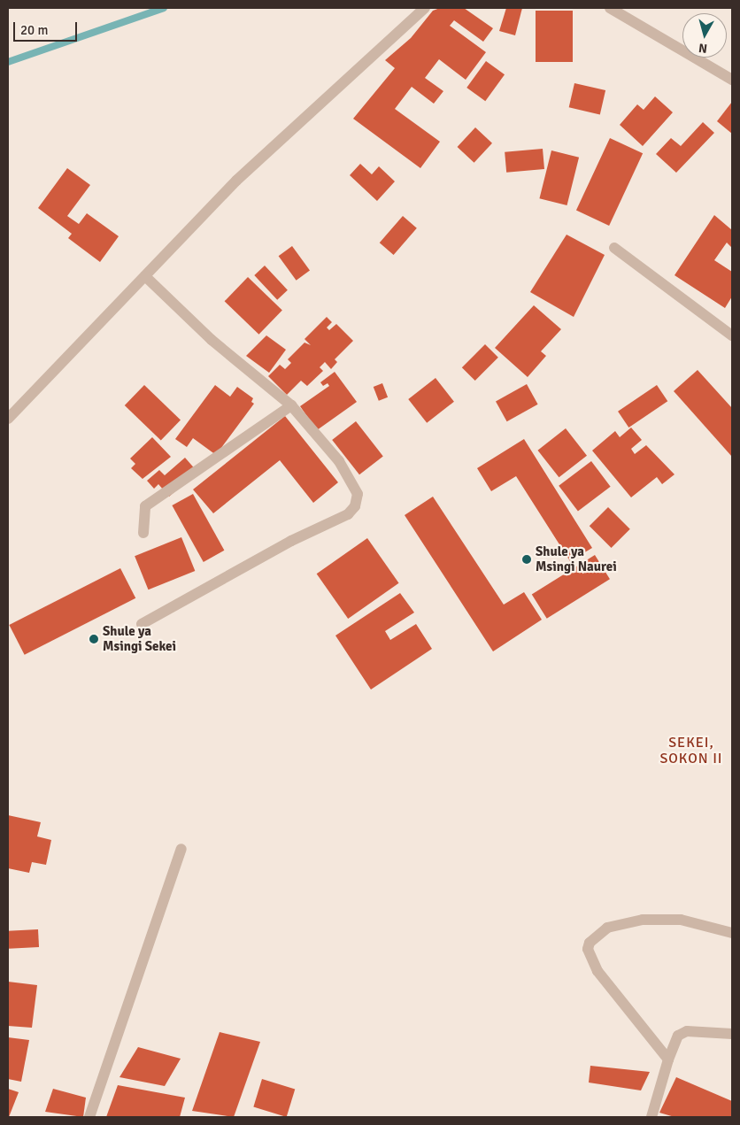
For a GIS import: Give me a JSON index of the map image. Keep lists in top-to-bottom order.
{
  "districts": ["SEKEI, SOKON II"],
  "places": ["Shule ya Msingi Naurei", "Shule ya Msingi Sekei"],
  "scale_bar": "20 m",
  "north": "bottom"
}
